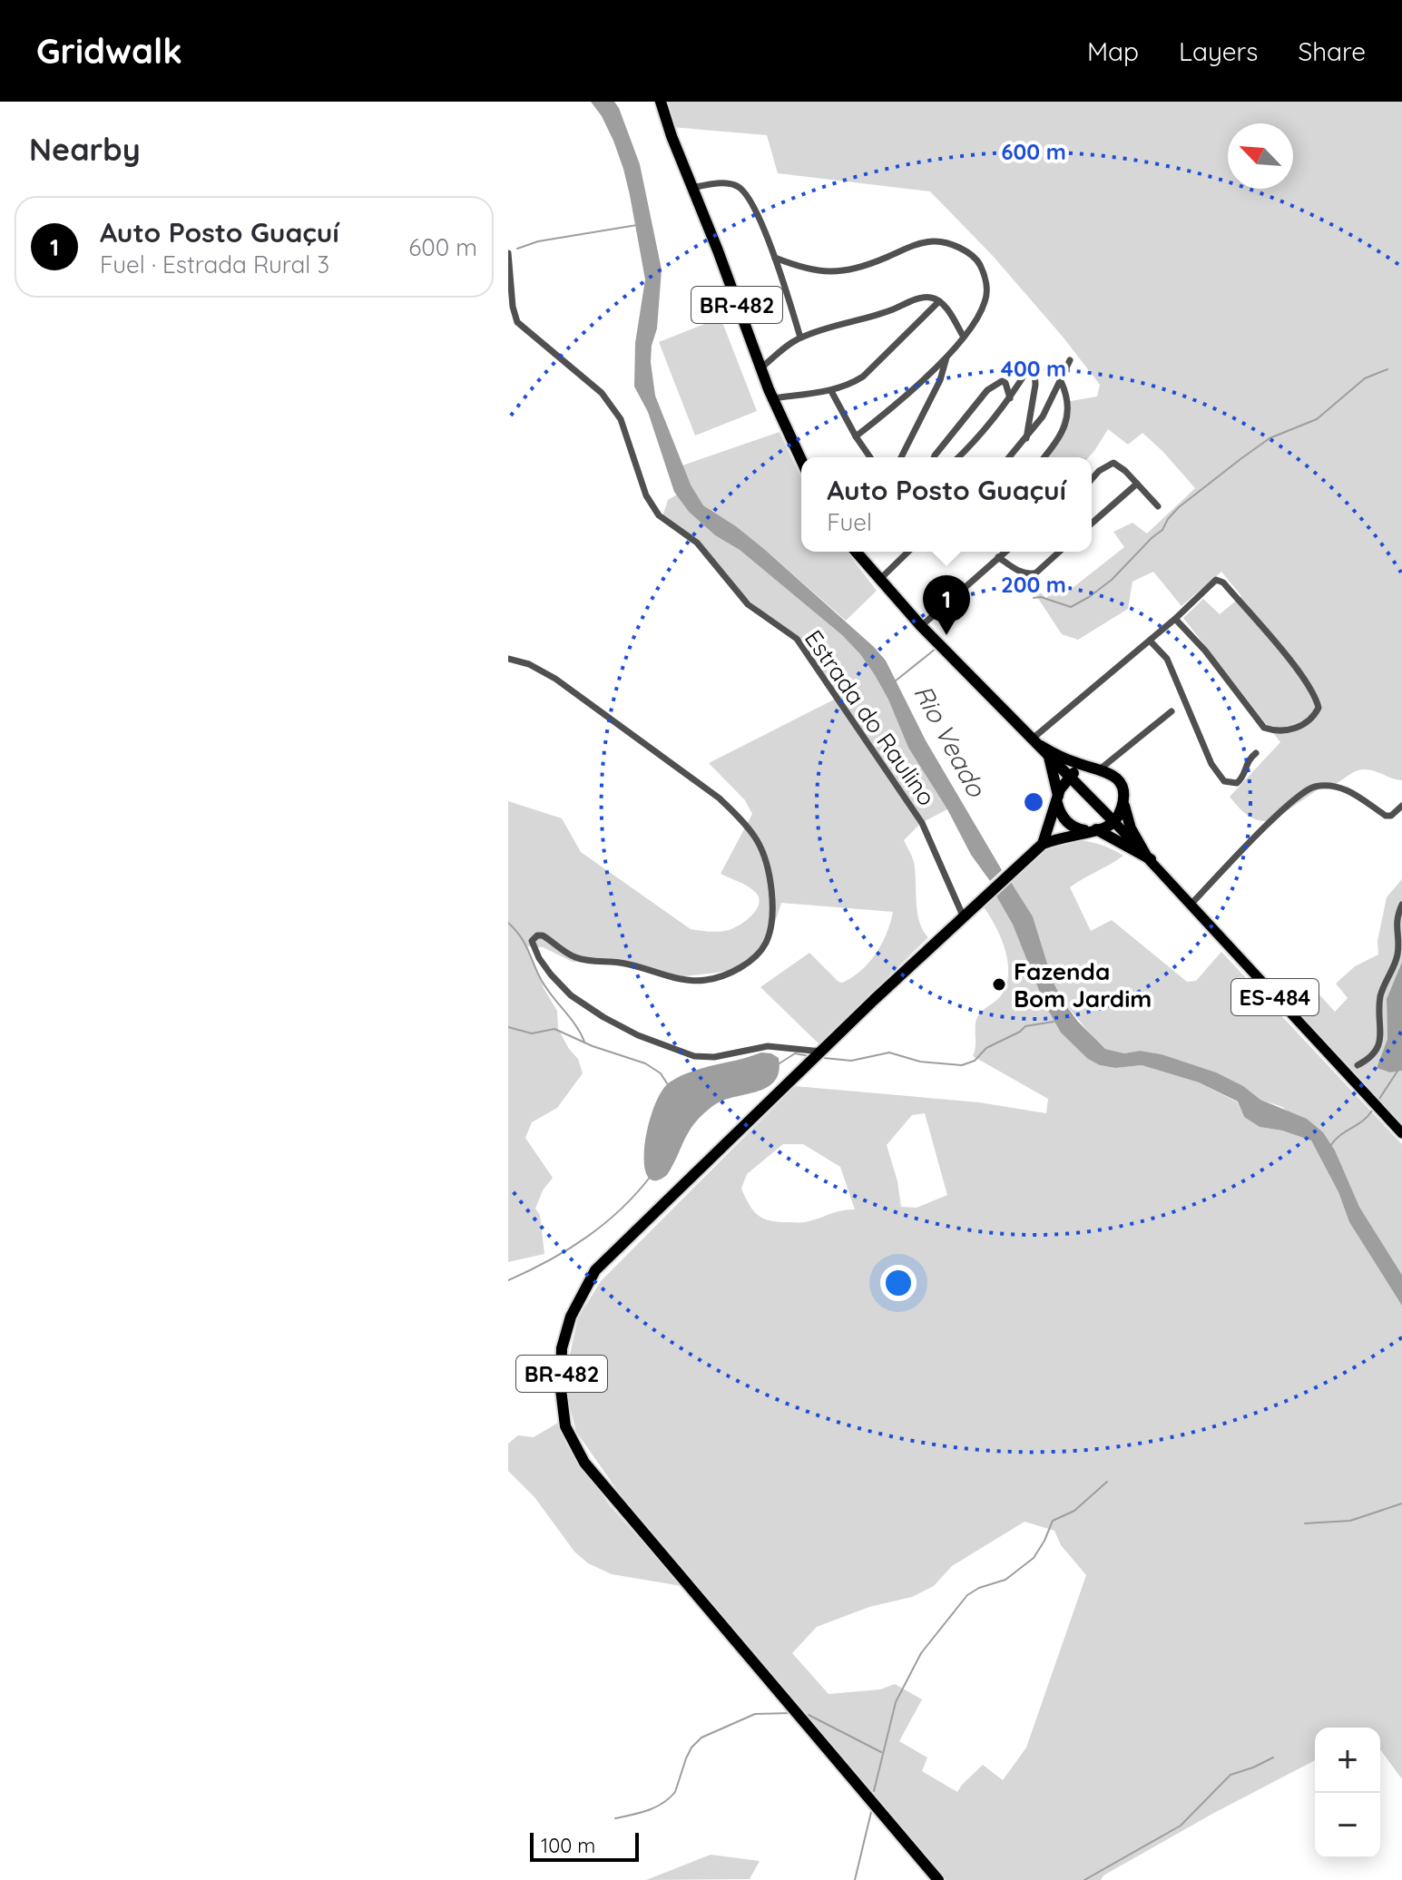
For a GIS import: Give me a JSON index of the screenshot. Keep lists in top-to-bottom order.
{
  "streets": {
    "highway": ["BR-482", "ES-484"],
    "street": ["Estrada do Raulino"]
  },
  "crossings": [
    ["BR-482", "Estrada do Raulino"],
    ["BR-482", "ES-484"]
  ],
  "water": ["Rio Veado"],
  "places": ["Fazenda Bom Jardim"],
  "scale_bar": "100 m",
  "north": "top left",
  "page": {
    "header": "Gridwalk",
    "nav": ["Map", "Layers", "Share"],
    "heading": "Nearby",
    "list": [
      {
        "mark": "1",
        "name": "Auto Posto Guaçuí",
        "note": "Fuel · Estrada Rural 3",
        "value": "600 m"
      }
    ],
    "popup": ["Auto Posto Guaçuí", "Fuel"],
    "pins": "1",
    "map_buttons": ["+", "−"],
    "scale": "100 m"
  },
  "rings": ["600 m", "400 m", "200 m"]
}
